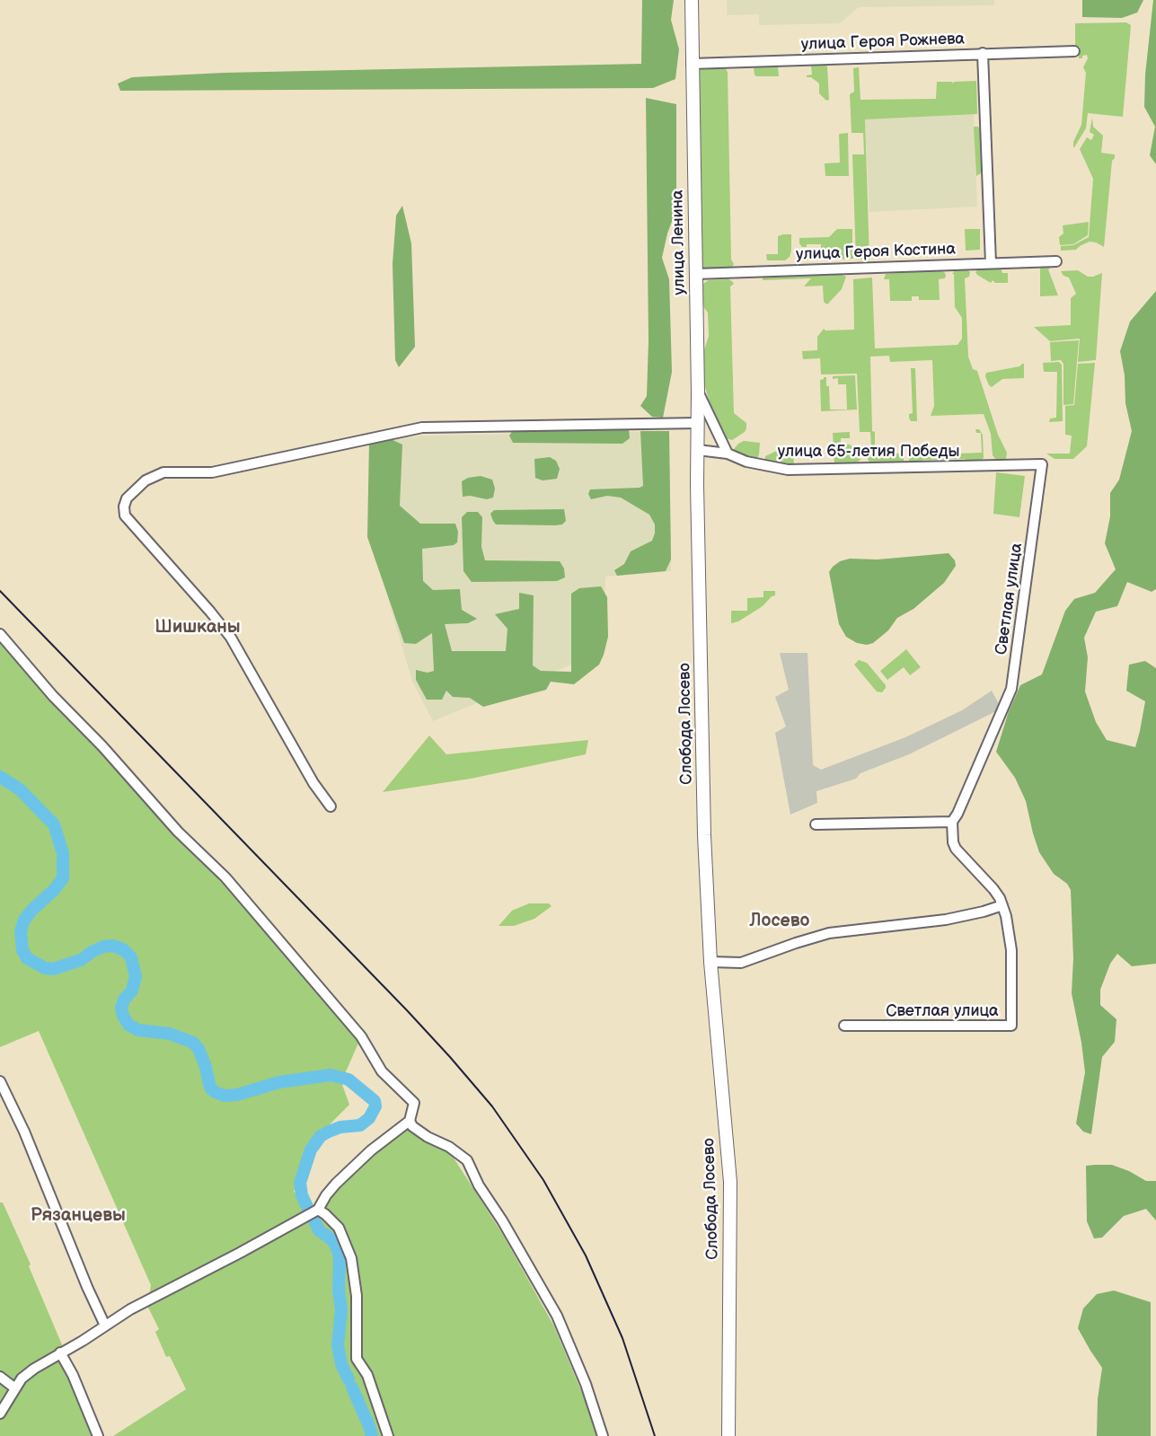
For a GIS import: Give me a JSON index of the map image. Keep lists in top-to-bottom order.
{
  "streets": {
    "main road": ["улица Ленина", "Слобода Лосево"],
    "street": [
      "улица Героя Рожнева",
      "улица Героя Костина",
      "улица 65-летия Победы",
      "Светлая улица"
    ]
  },
  "crossings": [
    ["улица Героя Рожнева", "улица Ленина"],
    ["улица Ленина", "улица Героя Костина"],
    ["улица Ленина", "улица 65-летия Победы"],
    ["улица Ленина", "Слобода Лосево"],
    ["улица 65-летия Победы", "Светлая улица"]
  ],
  "districts": ["Шишканы", "Лосево", "Рязанцевы"]
}
